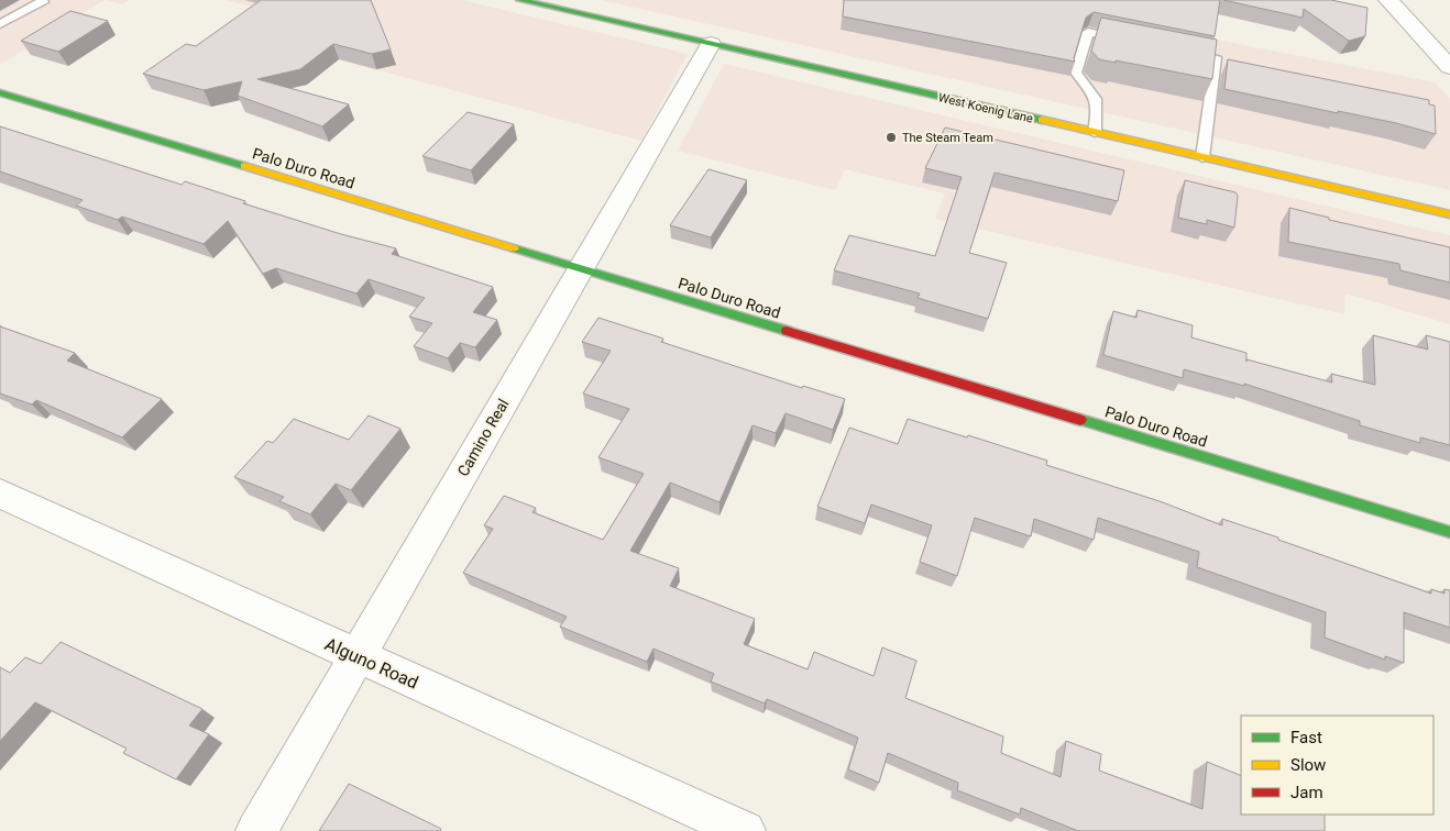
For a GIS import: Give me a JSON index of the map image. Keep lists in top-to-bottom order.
{
  "streets": {
    "street": [
      "West Koenig Lane",
      "Palo Duro Road",
      "Camino Real",
      "Alguno Road"
    ]
  },
  "crossings": [
    ["West Koenig Lane", "Camino Real"],
    ["Palo Duro Road", "Camino Real"],
    ["Camino Real", "Alguno Road"]
  ],
  "places": ["The Steam Team"],
  "legend": ["Fast", "Slow", "Jam"]
}
